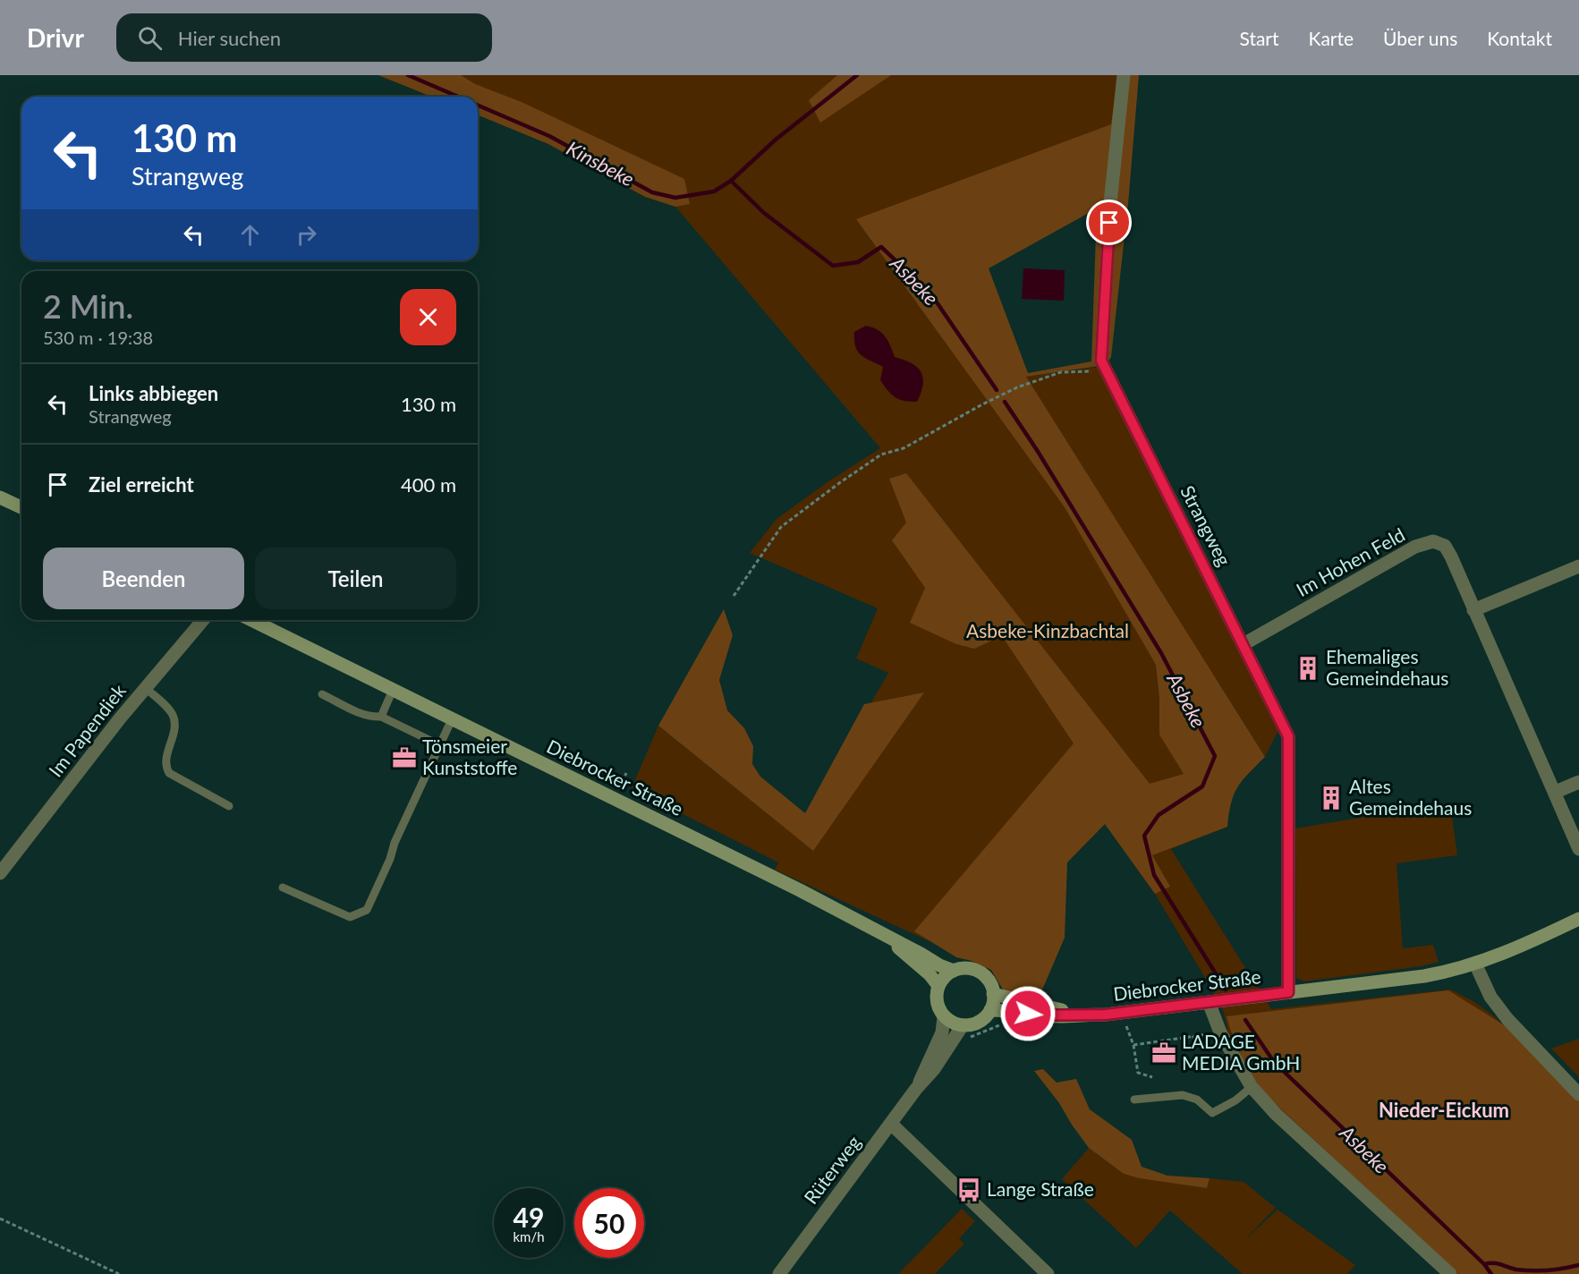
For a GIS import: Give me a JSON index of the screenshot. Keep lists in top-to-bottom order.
{
  "streets": {
    "main road": ["Diebrocker Straße"],
    "street": [
      "Strangweg",
      "Im Hohen Feld",
      "Im Papendiek",
      "Rüterweg"
    ]
  },
  "crossings": [
    ["Strangweg", "Im Hohen Feld"],
    ["Strangweg", "Diebrocker Straße"],
    ["Diebrocker Straße", "Rüterweg"]
  ],
  "districts": ["Nieder-Eickum"],
  "water": ["Kinsbeke", "Asbeke"],
  "parks": ["Asbeke-Kinzbachtal"],
  "places": {
    "building": ["Ehemaliges Gemeindehaus", "Altes Gemeindehaus"],
    "office": ["Tönsmeier Kunststoffe", "LADAGE MEDIA GmbH"],
    "bus stop": ["Lange Straße"]
  },
  "page": {
    "header": "Drivr",
    "search": "Hier suchen",
    "nav": [
      "Start",
      "Karte",
      "Über uns",
      "Kontakt"
    ],
    "turn": ["130 m", "Strangweg"],
    "heading": ["2 Min.", "530 m · 19:38"],
    "list": [
      {
        "name": "Links abbiegen",
        "note": "Strangweg",
        "value": "130 m"
      },
      {
        "name": "Ziel erreicht",
        "value": "400 m"
      }
    ],
    "buttons": ["Beenden", "Teilen"],
    "speed": "49 km/h",
    "limit": "50"
  }
}
